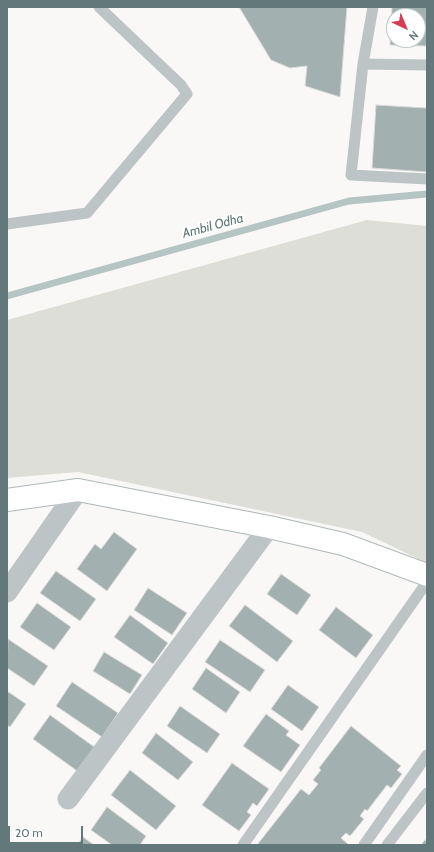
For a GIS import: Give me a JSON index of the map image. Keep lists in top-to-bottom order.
{
  "water": ["Ambil Odha"],
  "scale_bar": "20 m",
  "north": "bottom right"
}
